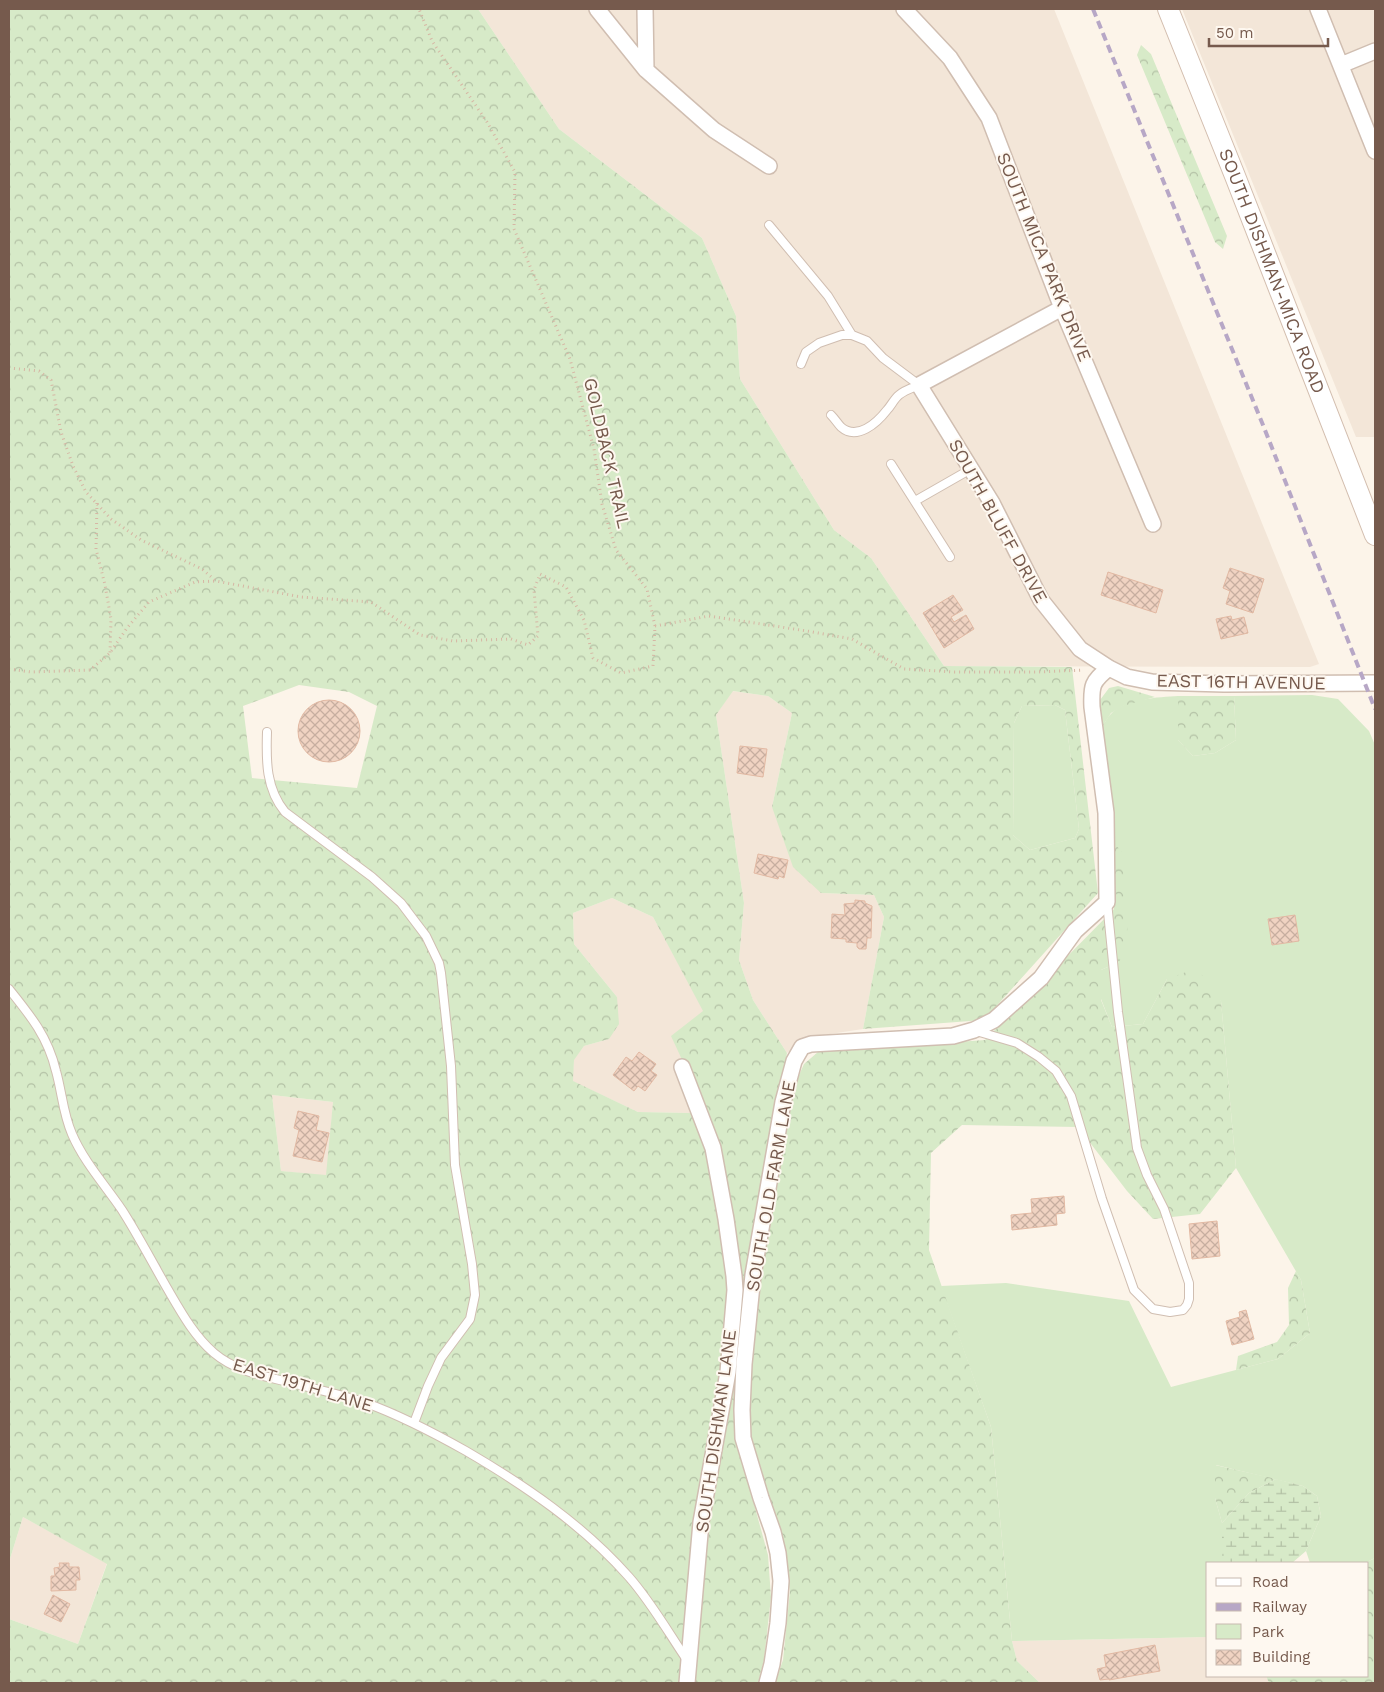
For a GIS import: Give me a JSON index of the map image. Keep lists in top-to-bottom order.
{
  "streets": {
    "main road": ["SOUTH DISHMAN-MICA ROAD"],
    "street": [
      "SOUTH MICA PARK DRIVE",
      "SOUTH BLUFF DRIVE",
      "EAST 16TH AVENUE",
      "SOUTH OLD FARM LANE",
      "SOUTH DISHMAN LANE"
    ],
    "lane": ["EAST 19TH LANE"],
    "path": ["GOLDBACK TRAIL"]
  },
  "crossings": [
    ["SOUTH BLUFF DRIVE", "EAST 16TH AVENUE"],
    ["EAST 19TH LANE", "SOUTH DISHMAN LANE"]
  ],
  "legend": [
    "Road",
    "Railway",
    "Park",
    "Building"
  ],
  "scale_bar": "50 m"
}
